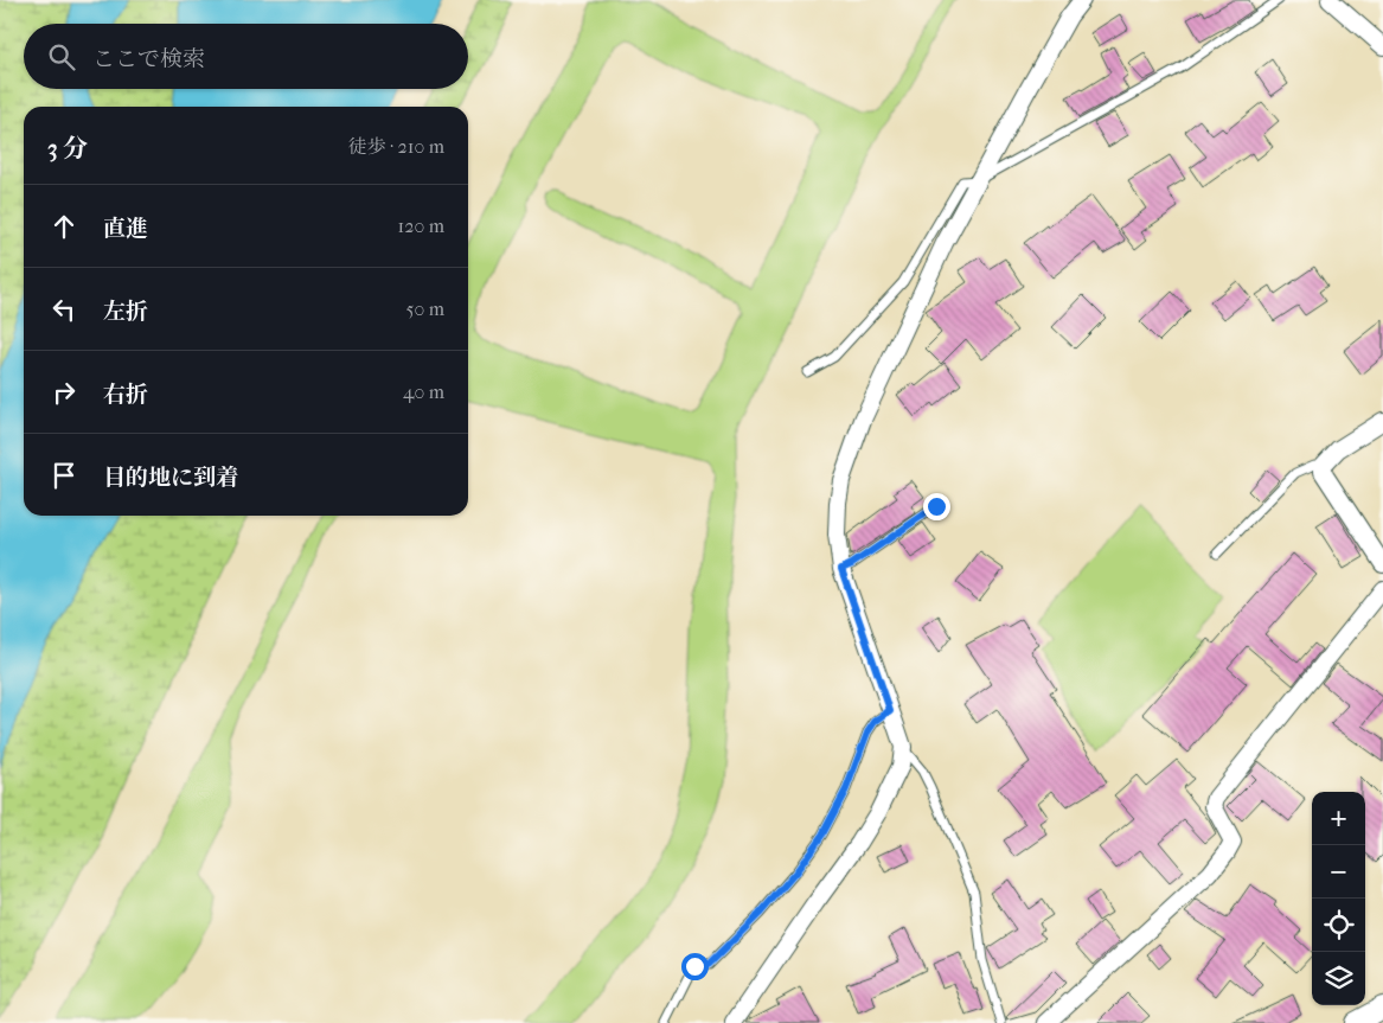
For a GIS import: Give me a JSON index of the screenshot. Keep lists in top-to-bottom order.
{
  "page": {
    "search": "ここで検索",
    "heading": ["3 分", "徒歩 · 210 m"],
    "list": [
      ["直進", "120 m"],
      ["左折", "50 m"],
      ["右折", "40 m"],
      "目的地に到着"
    ],
    "map_buttons": ["+", "−"]
  }
}
